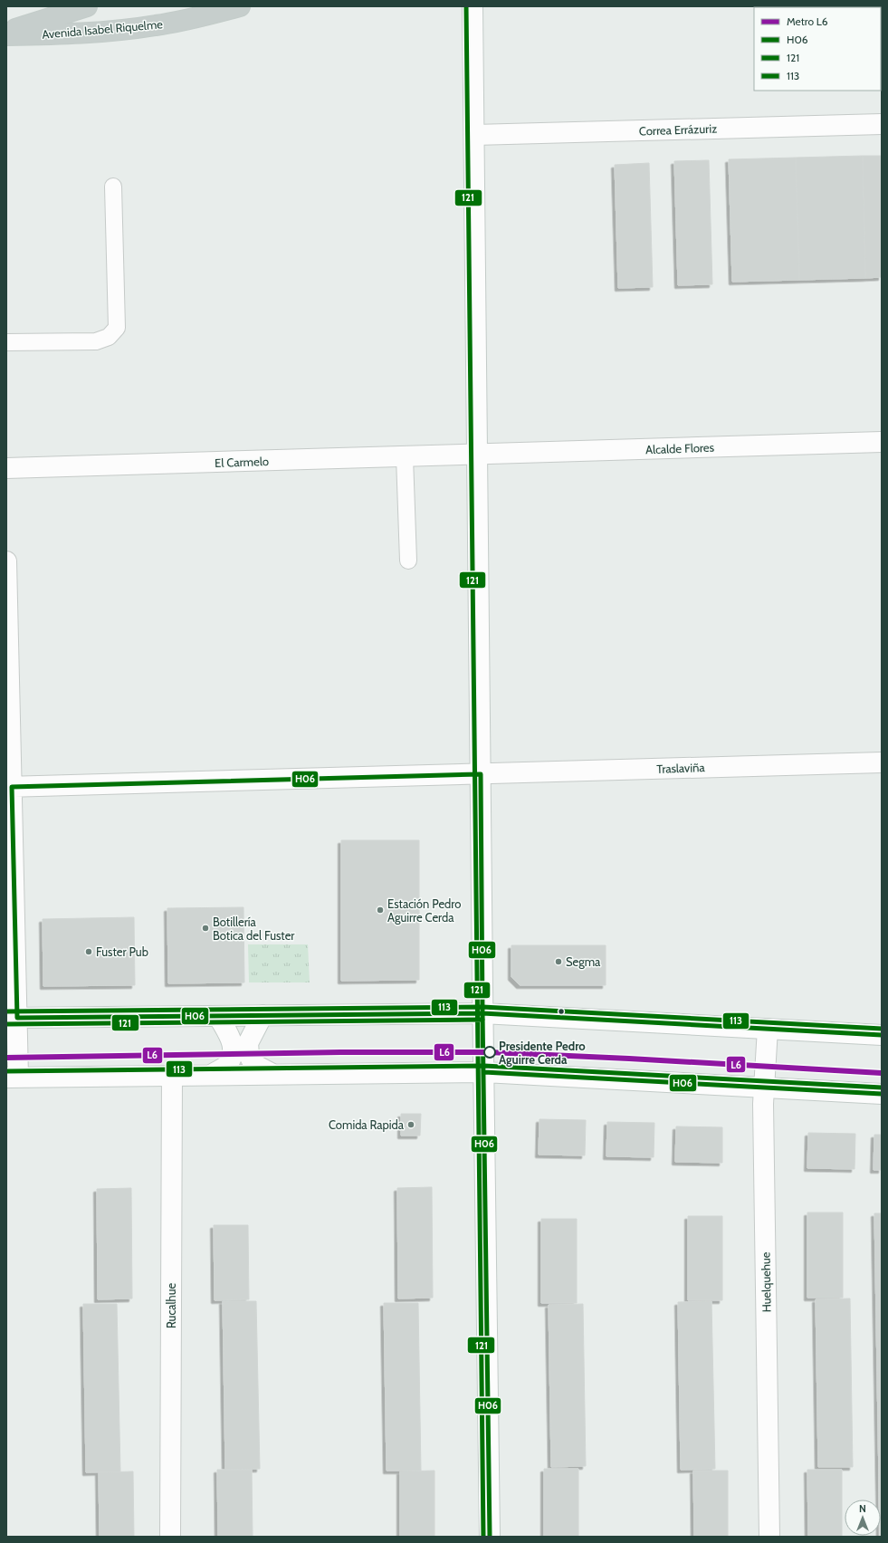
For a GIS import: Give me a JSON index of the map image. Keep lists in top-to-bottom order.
{
  "streets": {
    "highway": ["Avenida Isabel Riquelme"],
    "street": [
      "Correa Errázuriz",
      "Alcalde Flores",
      "El Carmelo",
      "Traslaviña",
      "Huelquehue",
      "Rucalhue"
    ]
  },
  "crossings": [
    ["Alcalde Flores", "El Carmelo"]
  ],
  "places": [
    "Estación Pedro Aguirre Cerda",
    "Botillería Botica del Fuster",
    "Fuster Pub",
    "Segma",
    "Presidente Pedro Aguirre Cerda",
    "Comida Rapida"
  ],
  "lines": [
    "transit line 121",
    "transit line H06",
    "transit line 113",
    "metro line L6"
  ],
  "legend": [
    "Metro L6",
    "H06",
    "121",
    "113"
  ],
  "north": "top"
}
